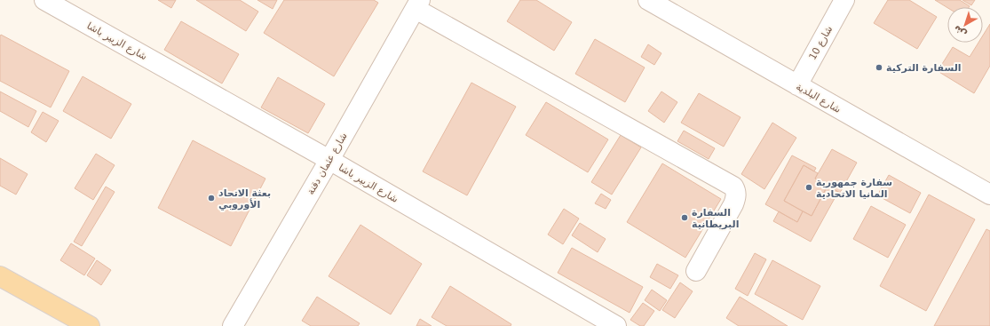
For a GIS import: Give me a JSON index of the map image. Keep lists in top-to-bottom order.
{
  "streets": {
    "street": [
      "شارع الزبير باشا",
      "شارع 10",
      "شارع البلدية",
      "شارع عثمان دقنة"
    ]
  },
  "crossings": [
    ["شارع الزبير باشا", "شارع عثمان دقنة"],
    ["شارع 10", "شارع البلدية"]
  ],
  "places": [
    "السفارة التركية",
    "سفارة جمهورية المانيا الاتحادية",
    "بعثة الاتحاد الأوروبي",
    "السفارة البريطانية"
  ],
  "north": "bottom left"
}
